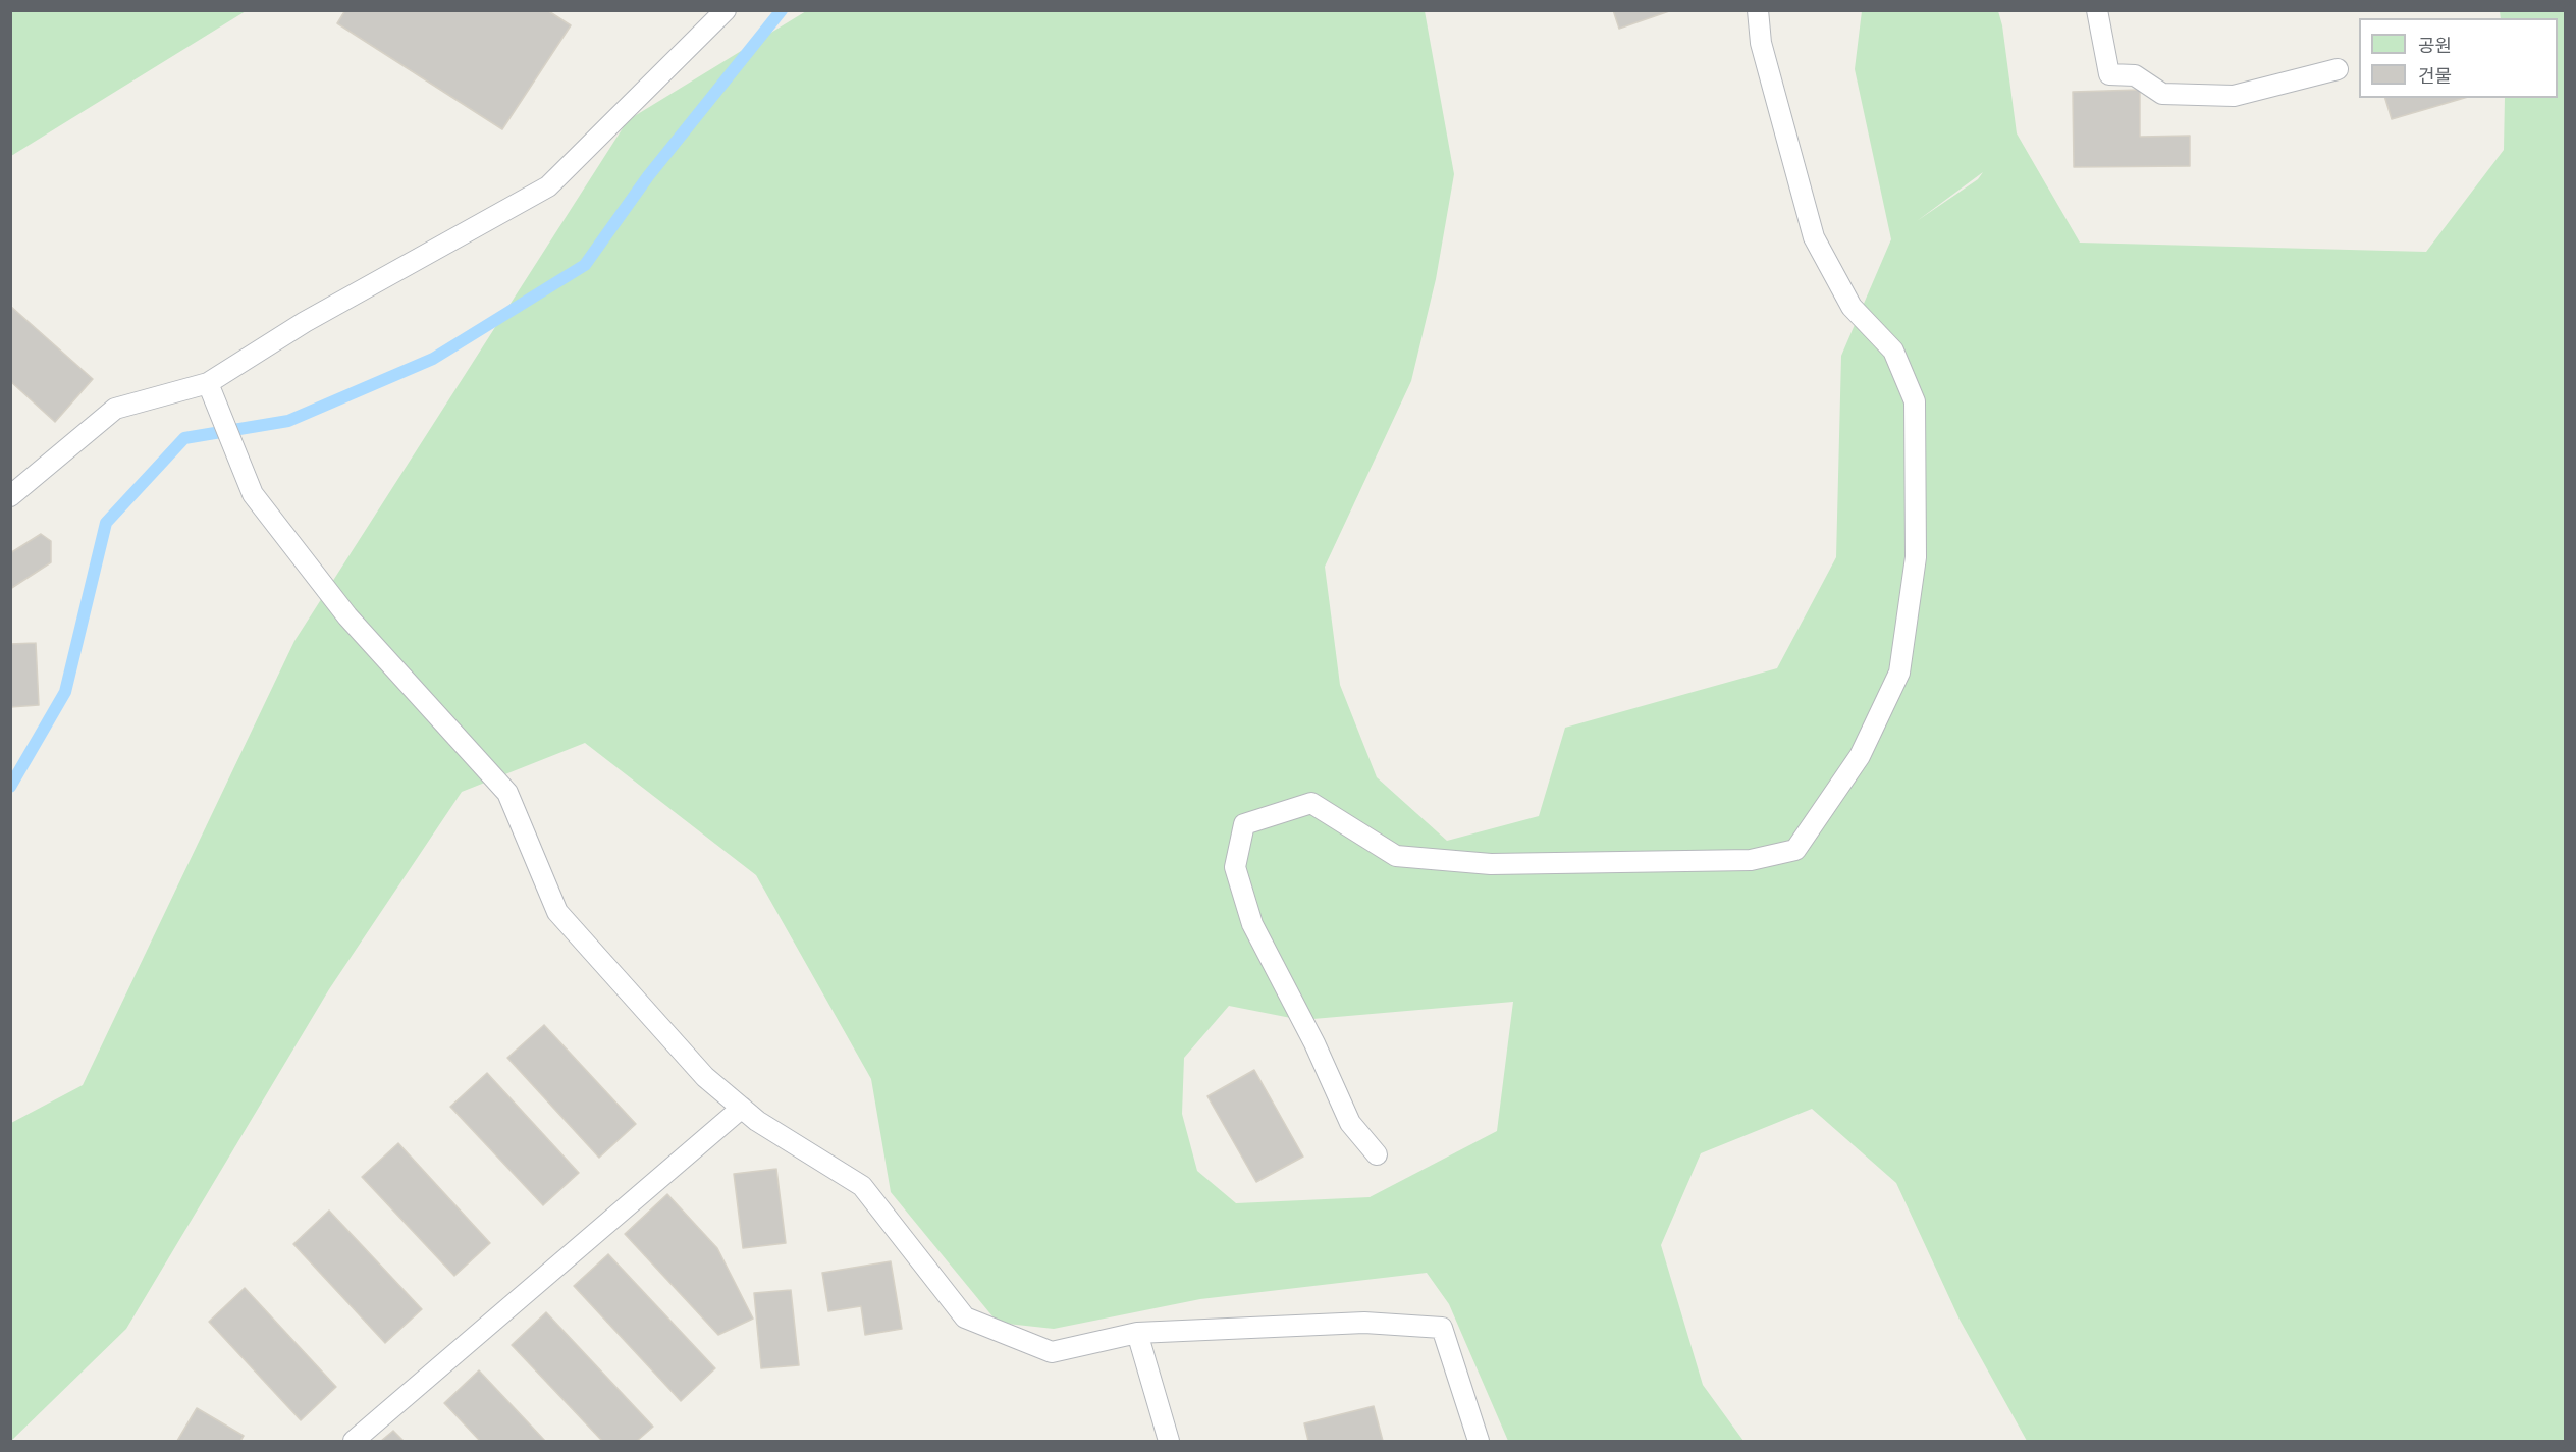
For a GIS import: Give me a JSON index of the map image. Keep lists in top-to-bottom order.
{
  "legend": ["공원", "건물"]
}
